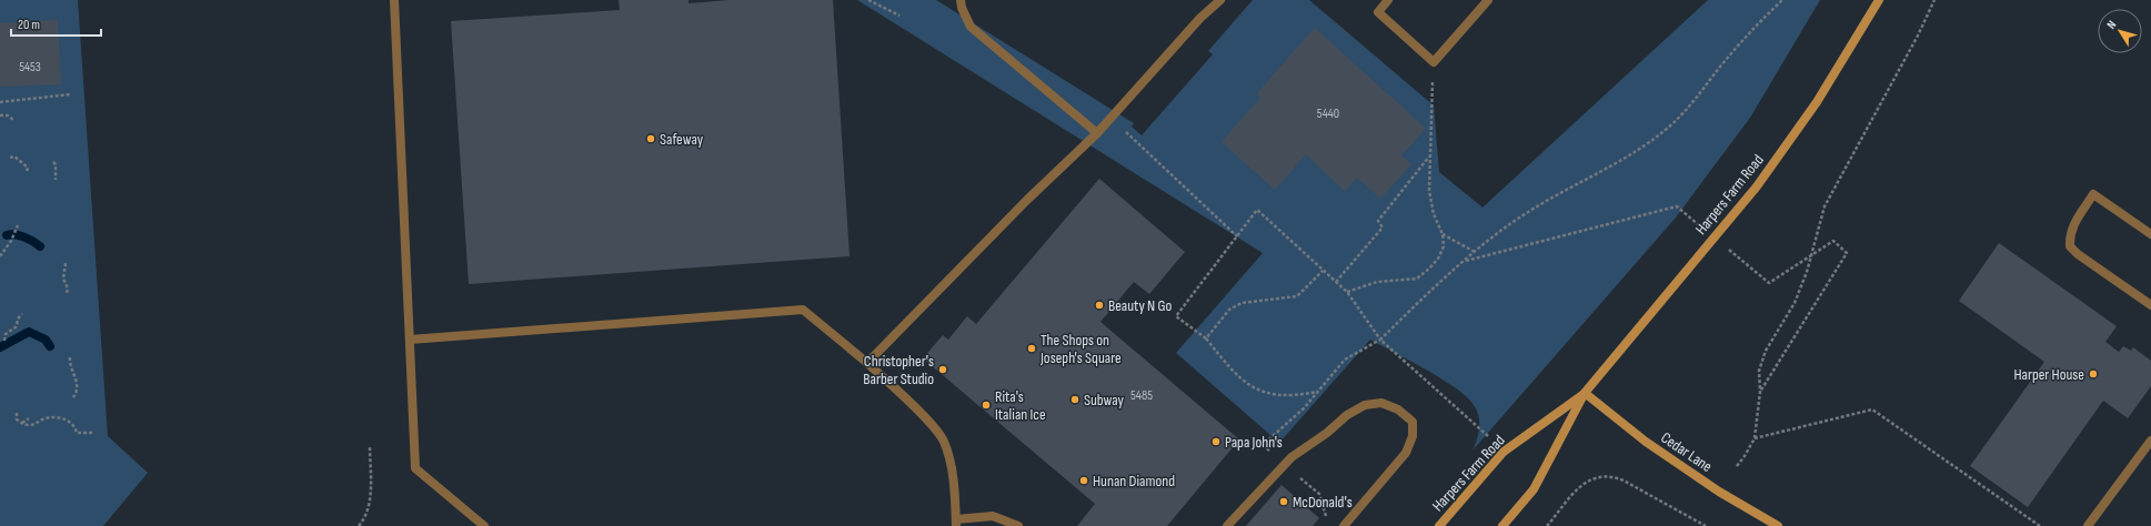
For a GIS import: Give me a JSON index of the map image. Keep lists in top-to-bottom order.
{
  "streets": {
    "main road": ["Harpers Farm Road", "Cedar Lane"]
  },
  "crossings": [
    ["Harpers Farm Road", "Cedar Lane"]
  ],
  "places": [
    "Safeway",
    "Beauty N Go",
    "The Shops on Joseph's Square",
    "Christopher's Barber Studio",
    "Harper House",
    "Subway",
    "Rita's Italian Ice",
    "Papa John's",
    "Hunan Diamond",
    "McDonald's"
  ],
  "house_numbers": ["5453", "5440", "5485"],
  "scale_bar": "20 m",
  "north": "top left"
}
